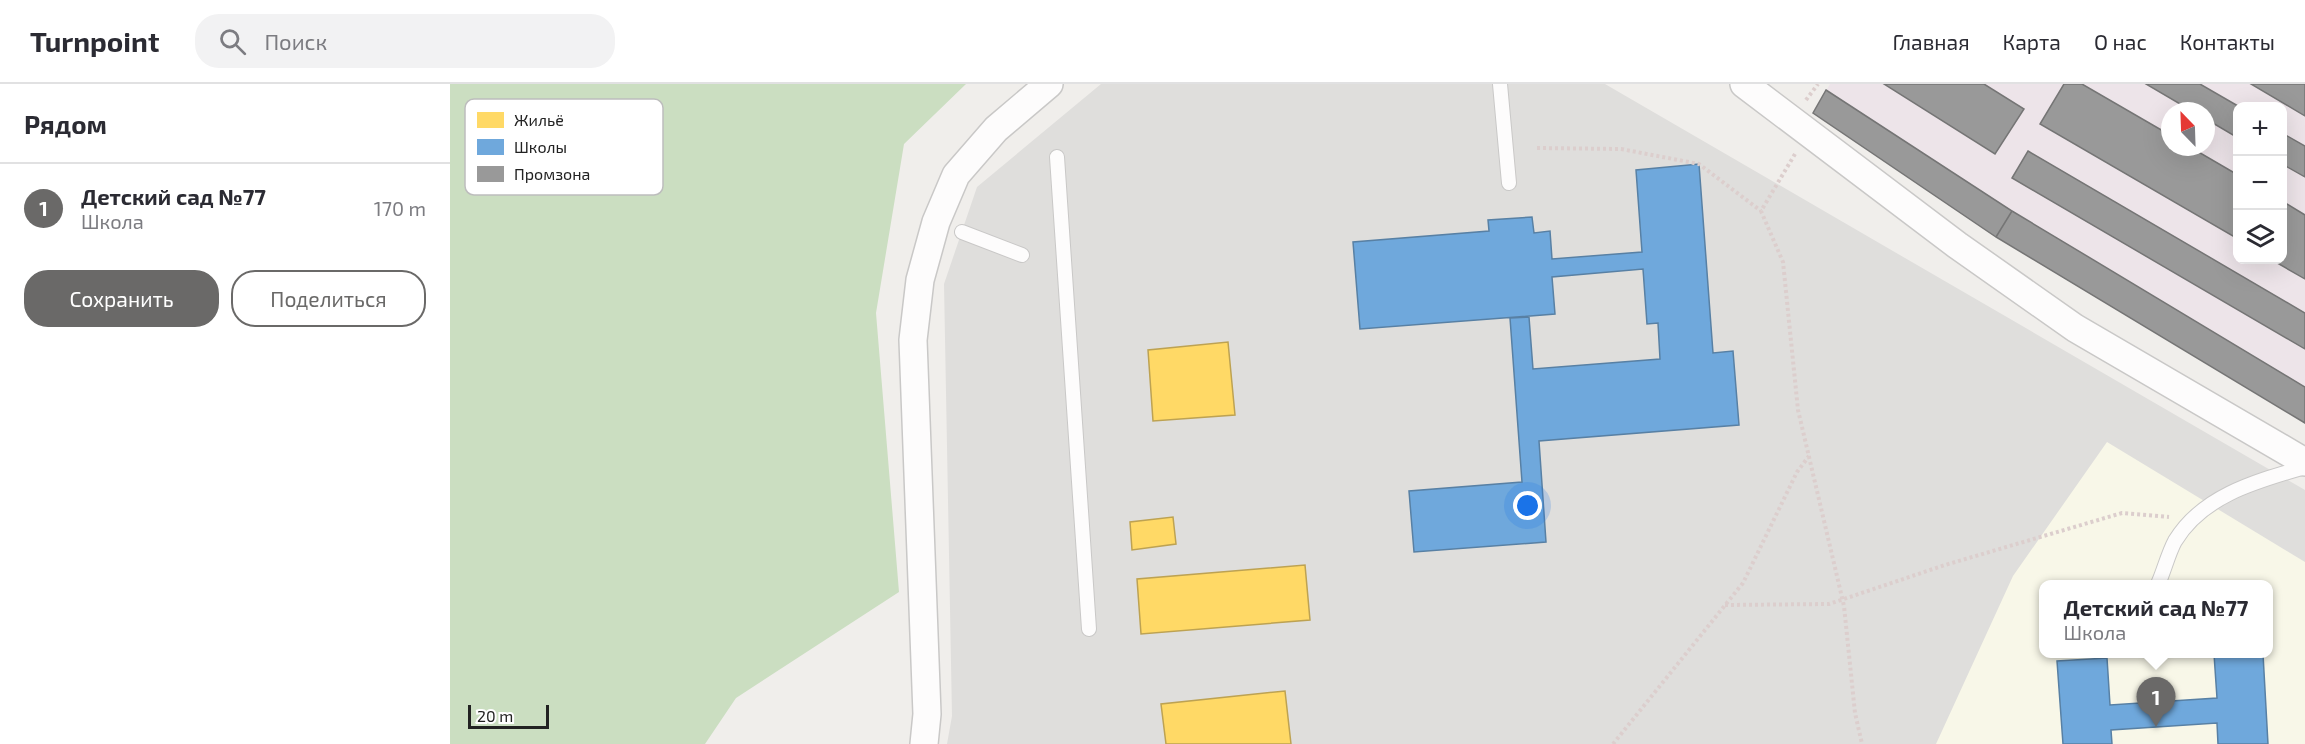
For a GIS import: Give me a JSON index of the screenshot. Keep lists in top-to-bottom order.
{
  "legend": ["Жильё", "Школы", "Промзона"],
  "scale_bar": "20 m",
  "north": "top left",
  "page": {
    "header": "Turnpoint",
    "search": "Поиск",
    "nav": [
      "Главная",
      "Карта",
      "О нас",
      "Контакты"
    ],
    "heading": "Рядом",
    "map_buttons": ["+", "−"],
    "list": [
      {
        "mark": "1",
        "name": "Детский сад №77",
        "note": "Школа",
        "value": "170 m"
      }
    ],
    "buttons": ["Сохранить", "Поделиться"],
    "popup": ["Детский сад №77", "Школа"],
    "pins": "1",
    "scale": "20 m"
  }
}
